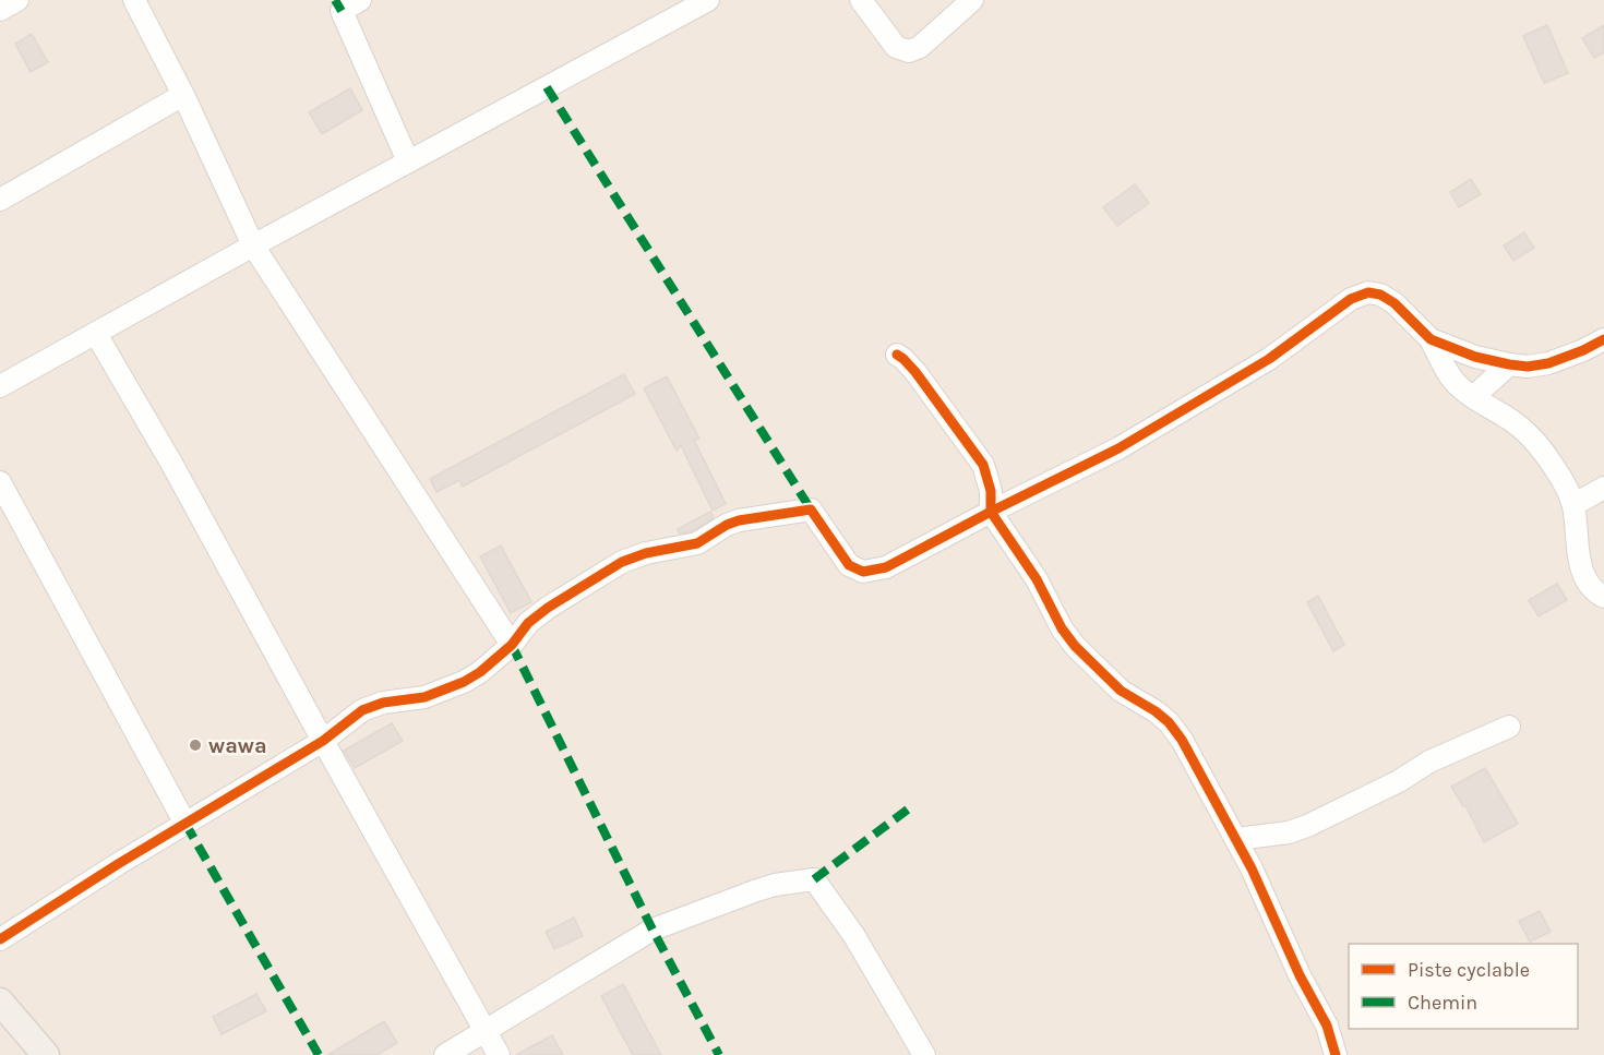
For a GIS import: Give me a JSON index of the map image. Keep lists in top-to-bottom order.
{
  "places": ["wawa"],
  "legend": ["Piste cyclable", "Chemin"]
}
